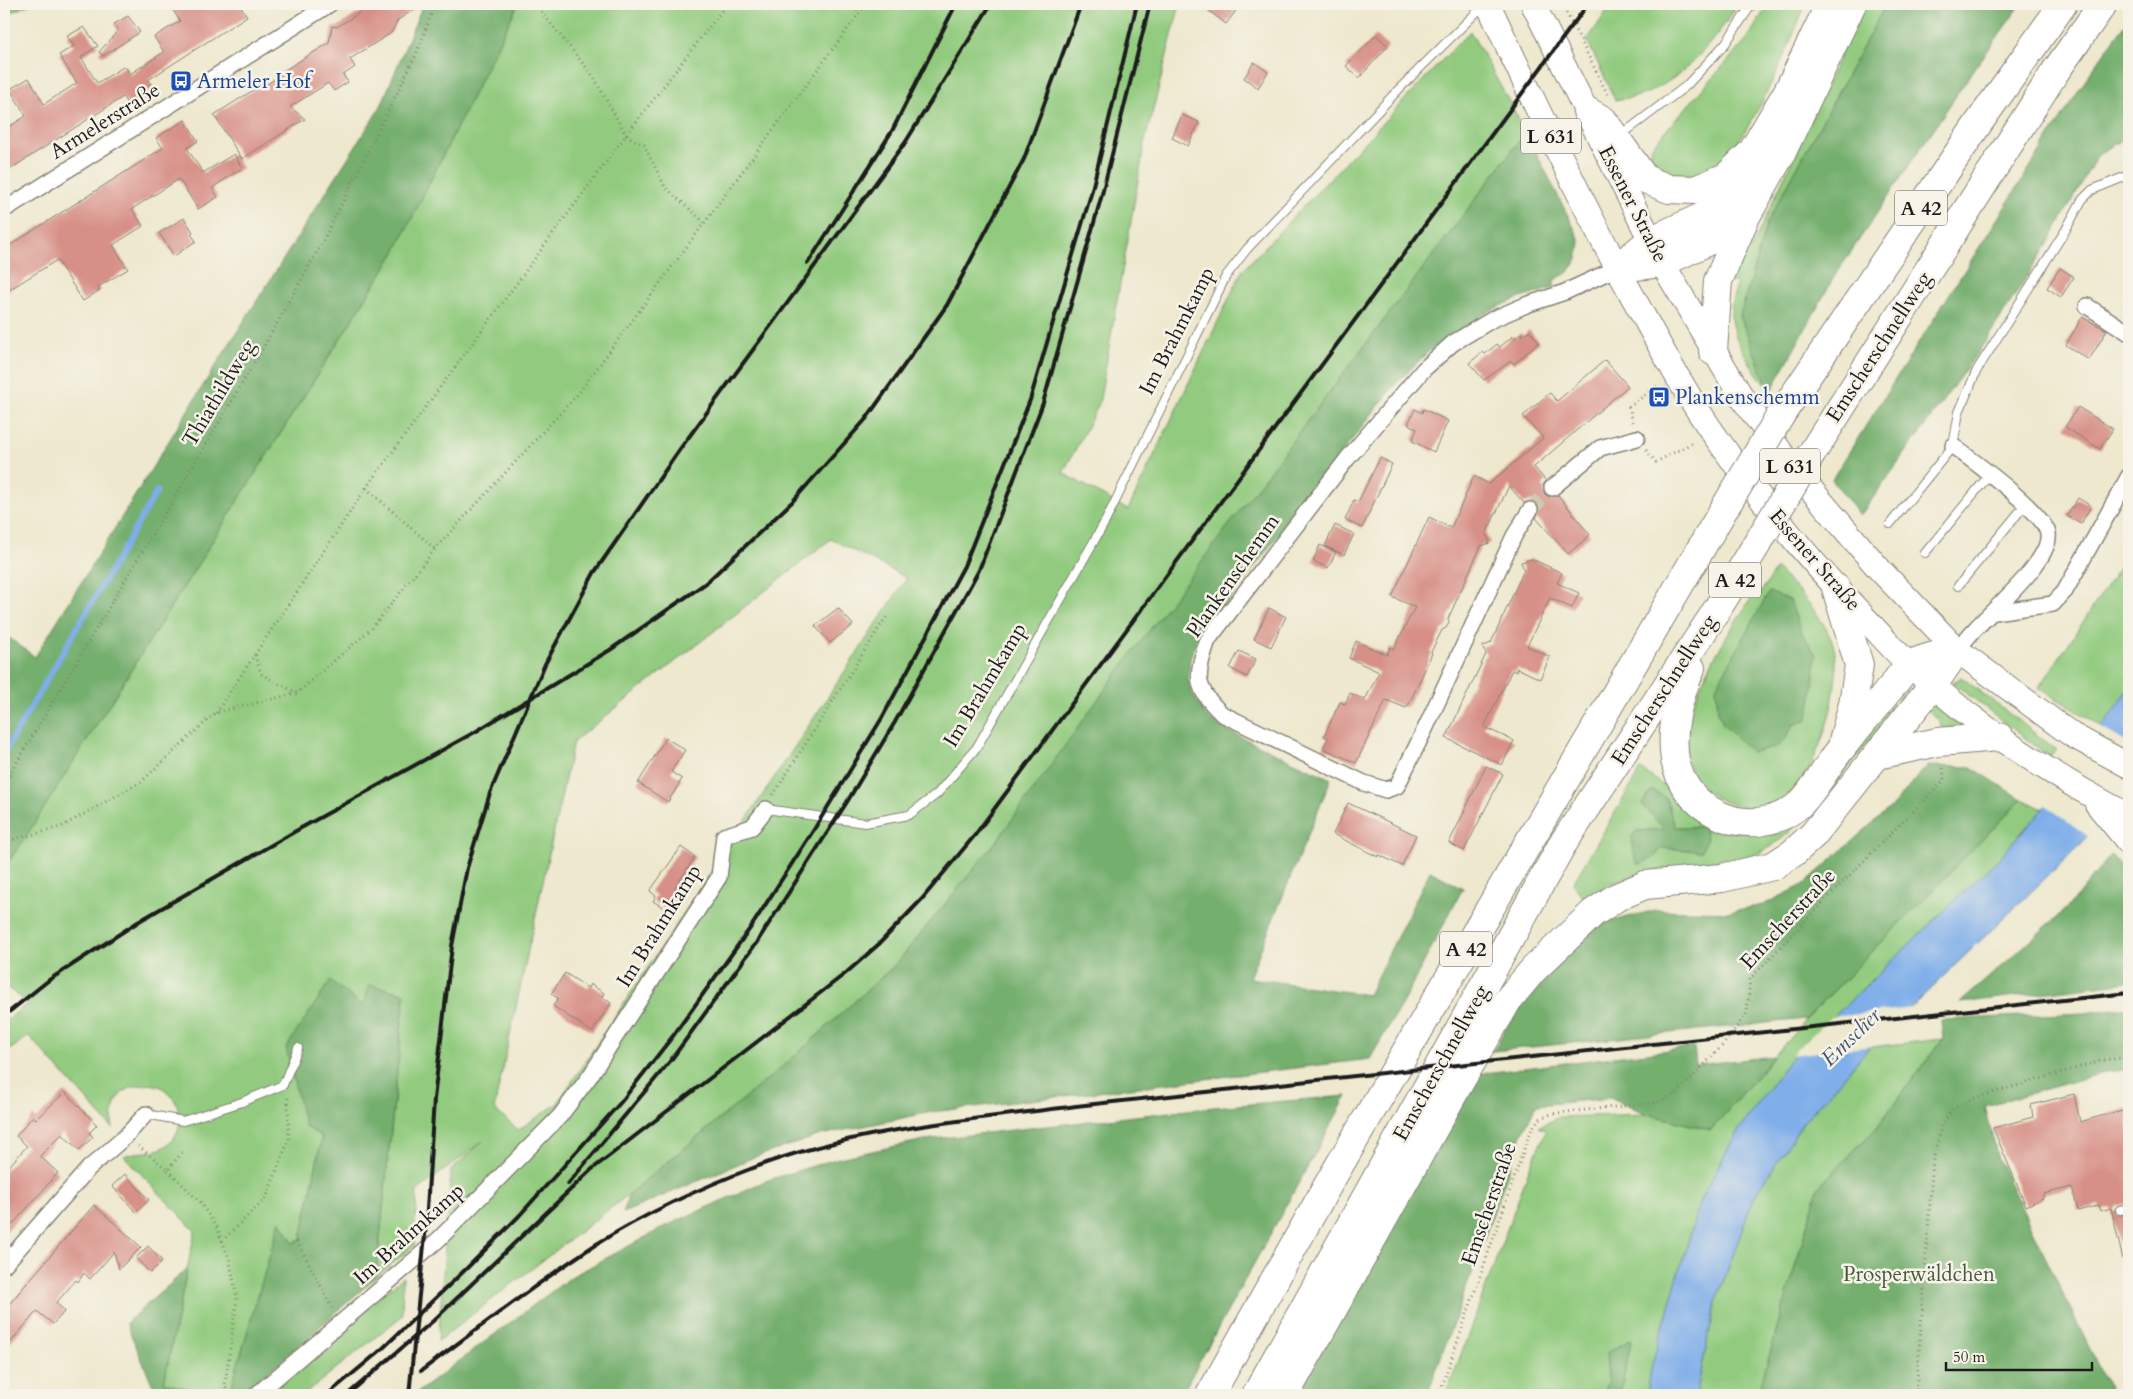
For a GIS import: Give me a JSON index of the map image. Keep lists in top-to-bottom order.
{
  "streets": {
    "highway": ["A 42", "Emscherschnellweg"],
    "main road": ["L 631", "Essener Straße"],
    "street": ["Armelerstraße", "Im Brahmkamp", "Plankenschemm"],
    "path": ["Thiathildweg", "Emscherstraße"]
  },
  "crossings": [
    ["Essener Straße", "Im Brahmkamp"],
    ["Essener Straße", "Plankenschemm"]
  ],
  "water": ["Emscher"],
  "parks": ["Prosperwäldchen"],
  "places": {
    "bus stop": ["Armeler Hof", "Plankenschemm"]
  },
  "scale_bar": "50 m"
}
